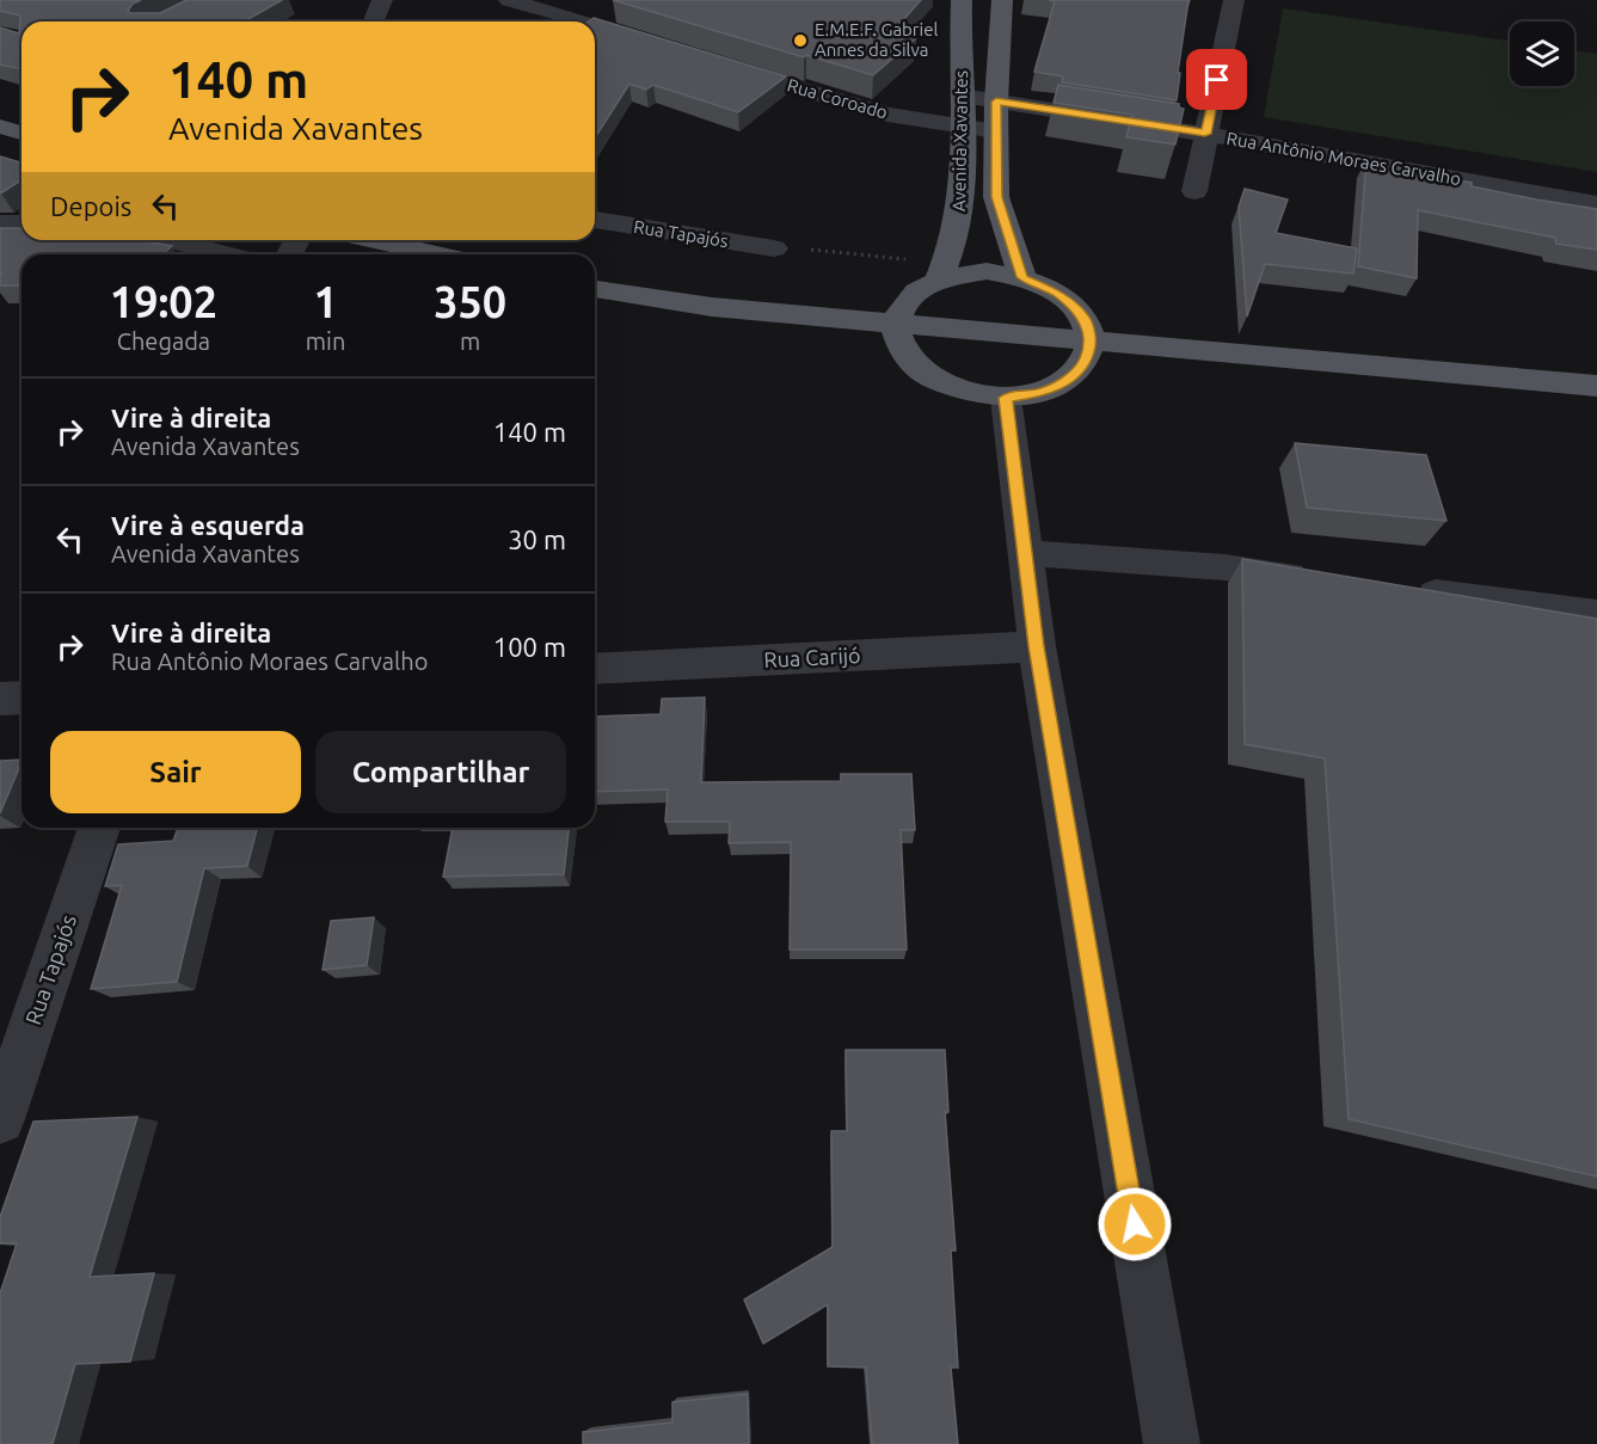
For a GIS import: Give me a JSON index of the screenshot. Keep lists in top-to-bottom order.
{
  "streets": {
    "main road": ["Avenida Xavantes"],
    "street": [
      "Rua Coroado",
      "Rua Antônio Moraes Carvalho",
      "Rua Tapajós",
      "Rua Carijó"
    ]
  },
  "crossings": [
    ["Rua Coroado", "Avenida Xavantes"],
    ["Avenida Xavantes", "Rua Antônio Moraes Carvalho"]
  ],
  "places": ["E.M.E.F. Gabriel Annes da Silva"],
  "page": {
    "turn": ["140 m", "Avenida Xavantes"],
    "then": "Depois",
    "eta": [
      "19:02",
      "Chegada",
      "1",
      "min",
      "350",
      "m"
    ],
    "list": [
      {
        "name": "Vire à direita",
        "note": "Avenida Xavantes",
        "value": "140 m"
      },
      {
        "name": "Vire à esquerda",
        "note": "Avenida Xavantes",
        "value": "30 m"
      },
      {
        "name": "Vire à direita",
        "note": "Rua Antônio Moraes Carvalho",
        "value": "100 m"
      }
    ],
    "buttons": ["Sair", "Compartilhar"]
  }
}
